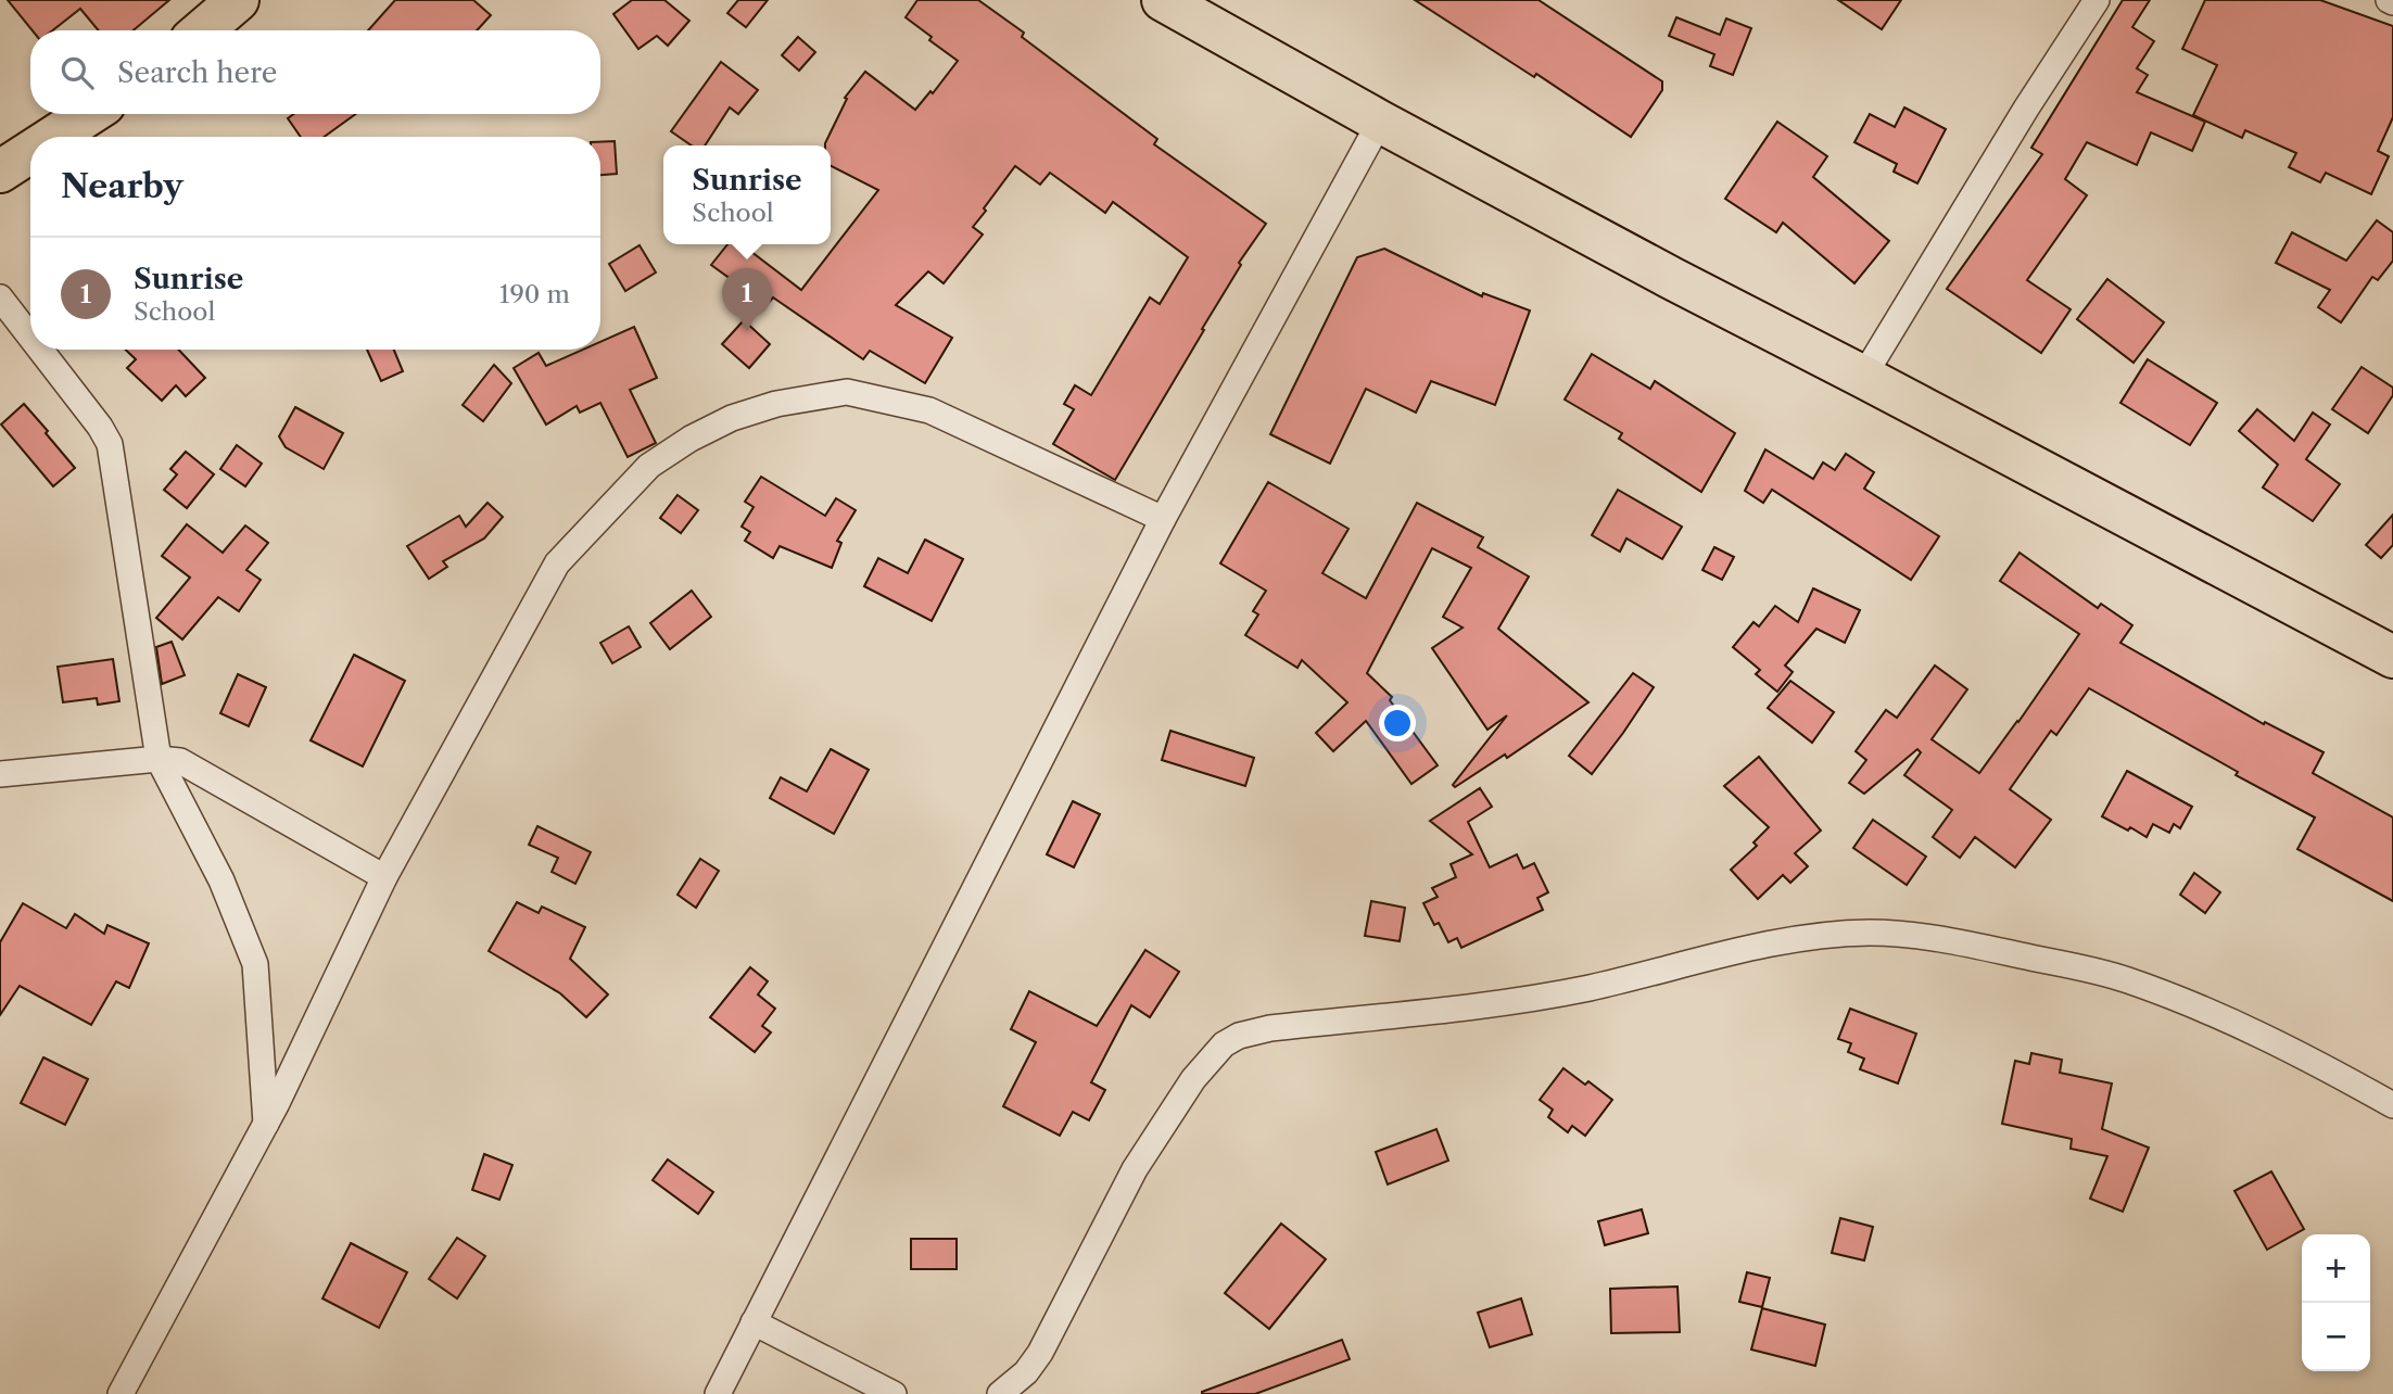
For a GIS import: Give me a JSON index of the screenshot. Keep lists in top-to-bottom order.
{
  "page": {
    "search": "Search here",
    "heading": "Nearby",
    "popup": ["Sunrise", "School"],
    "list": [
      {
        "mark": "1",
        "name": "Sunrise",
        "note": "School",
        "value": "190 m"
      }
    ],
    "pins": "1",
    "map_buttons": ["+", "−"]
  }
}
